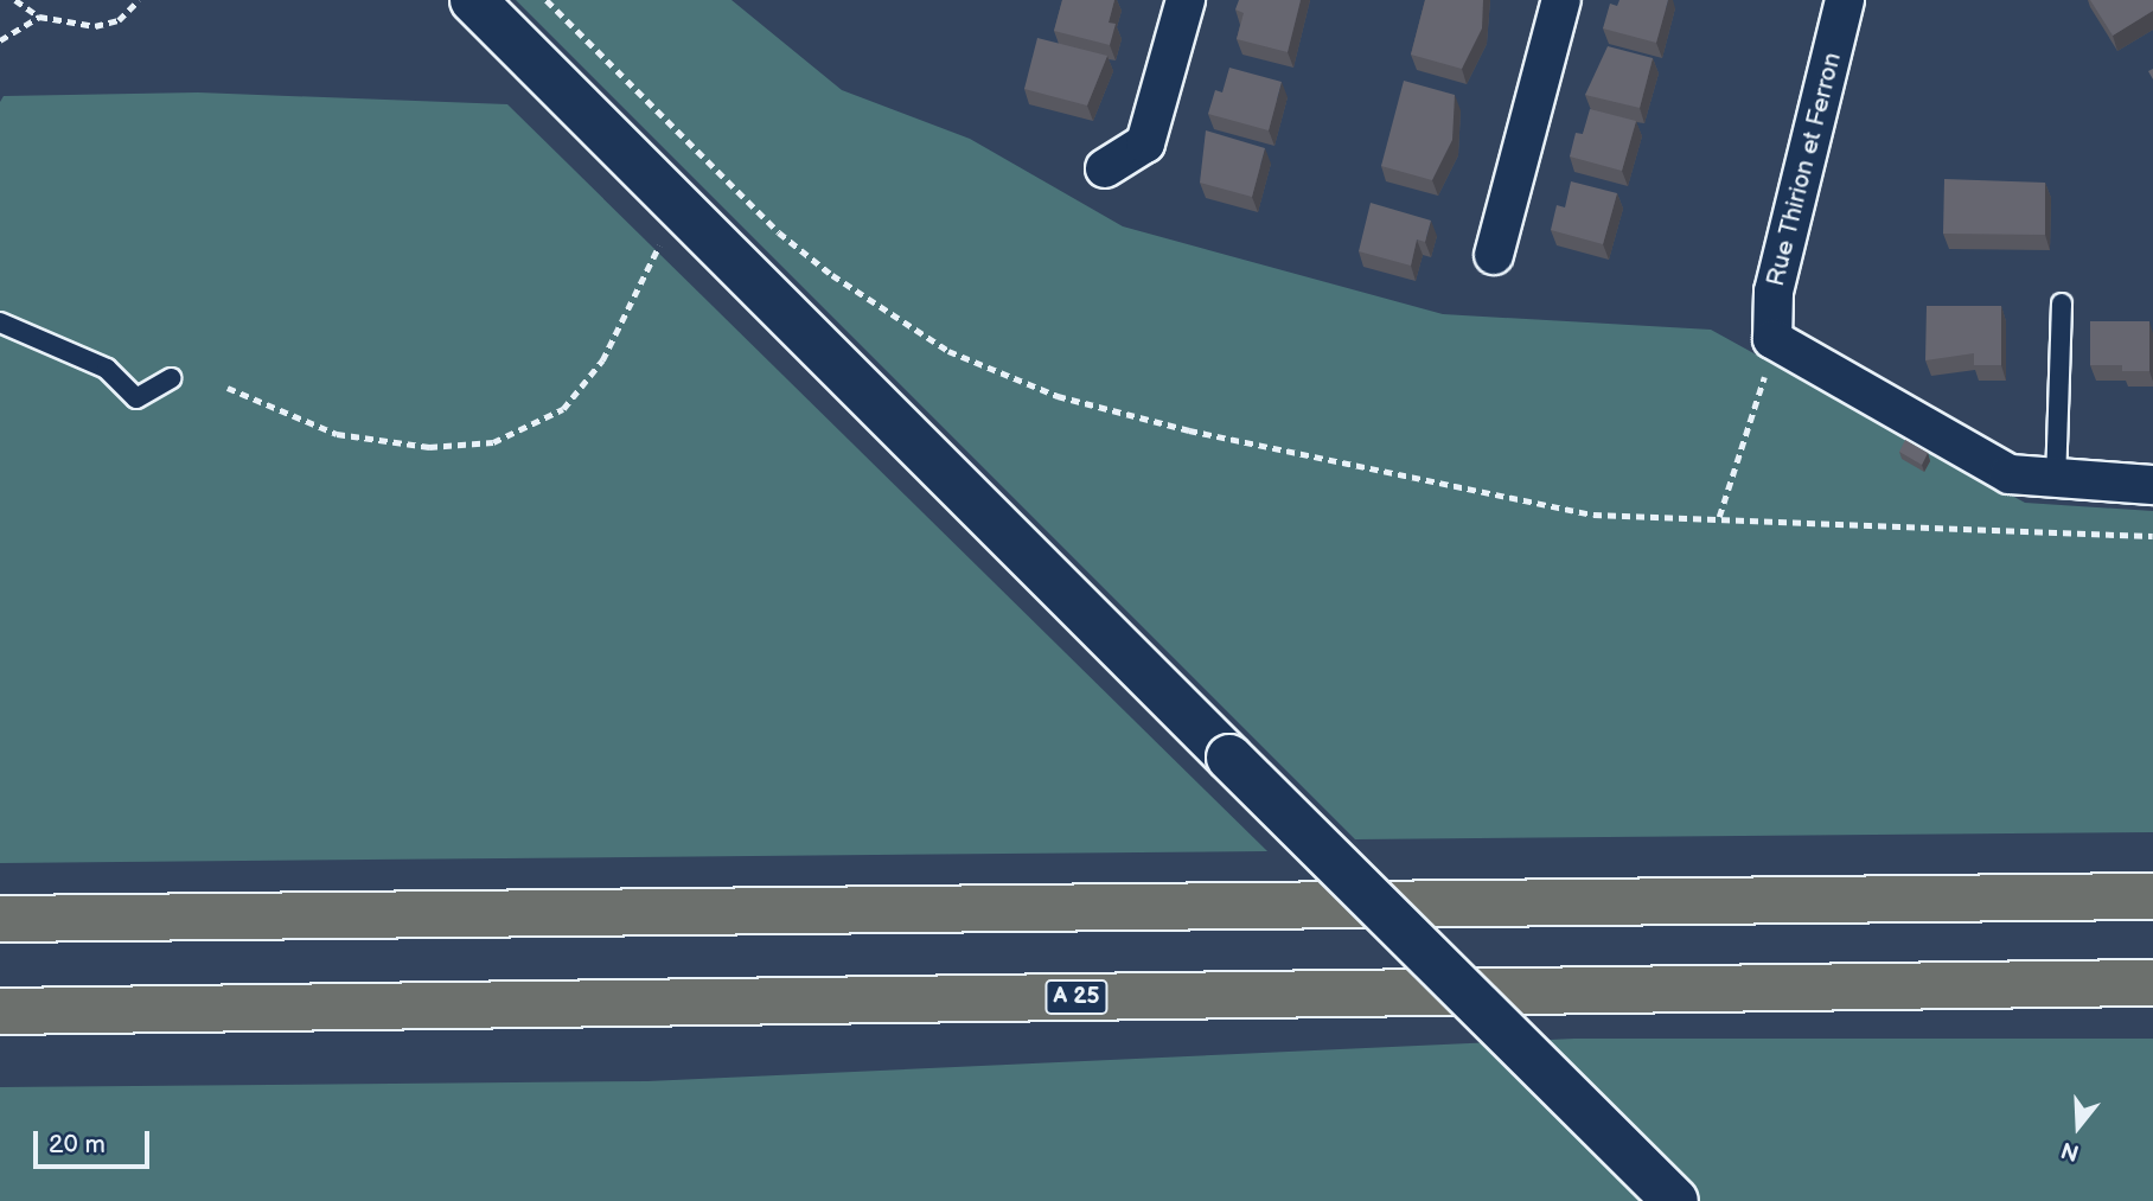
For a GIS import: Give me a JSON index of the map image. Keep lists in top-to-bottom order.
{
  "streets": {
    "highway": ["A 25"],
    "street": ["Rue Thirion et Ferron"]
  },
  "scale_bar": "20 m",
  "north": "bottom"
}
